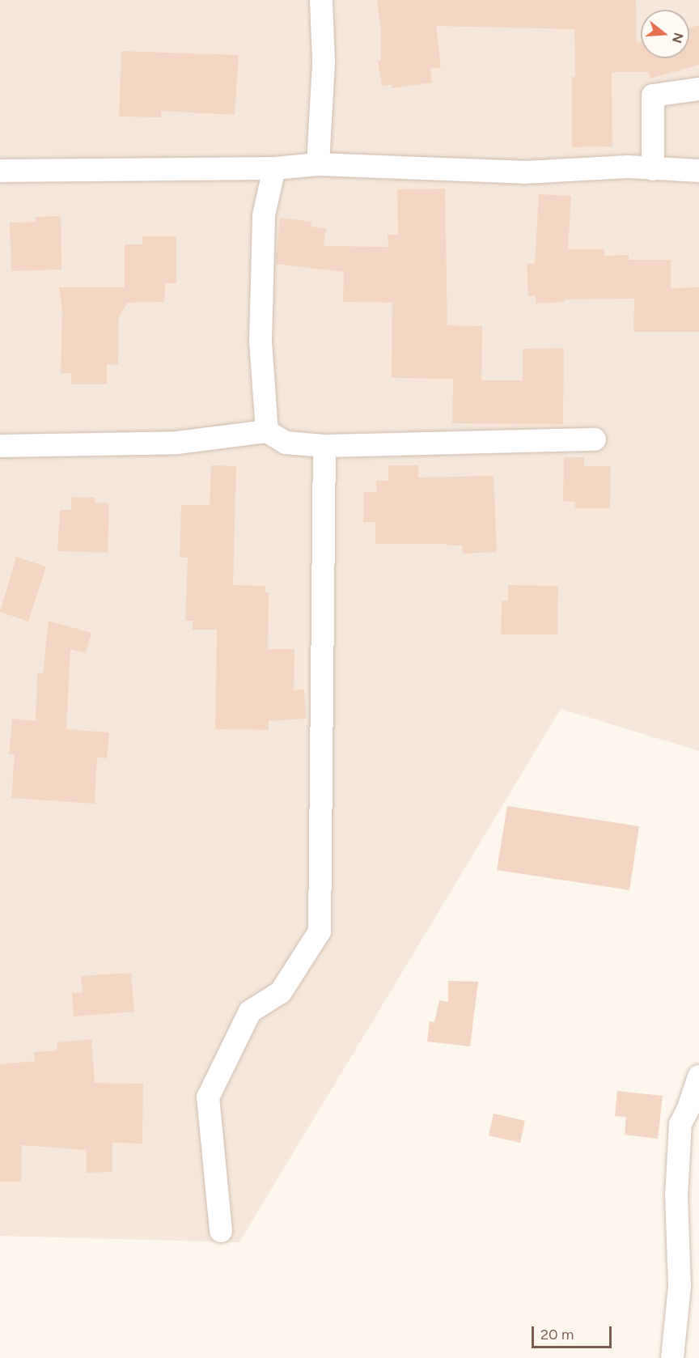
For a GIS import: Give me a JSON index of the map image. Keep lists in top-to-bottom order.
{
  "scale_bar": "20 m",
  "north": "right"
}
